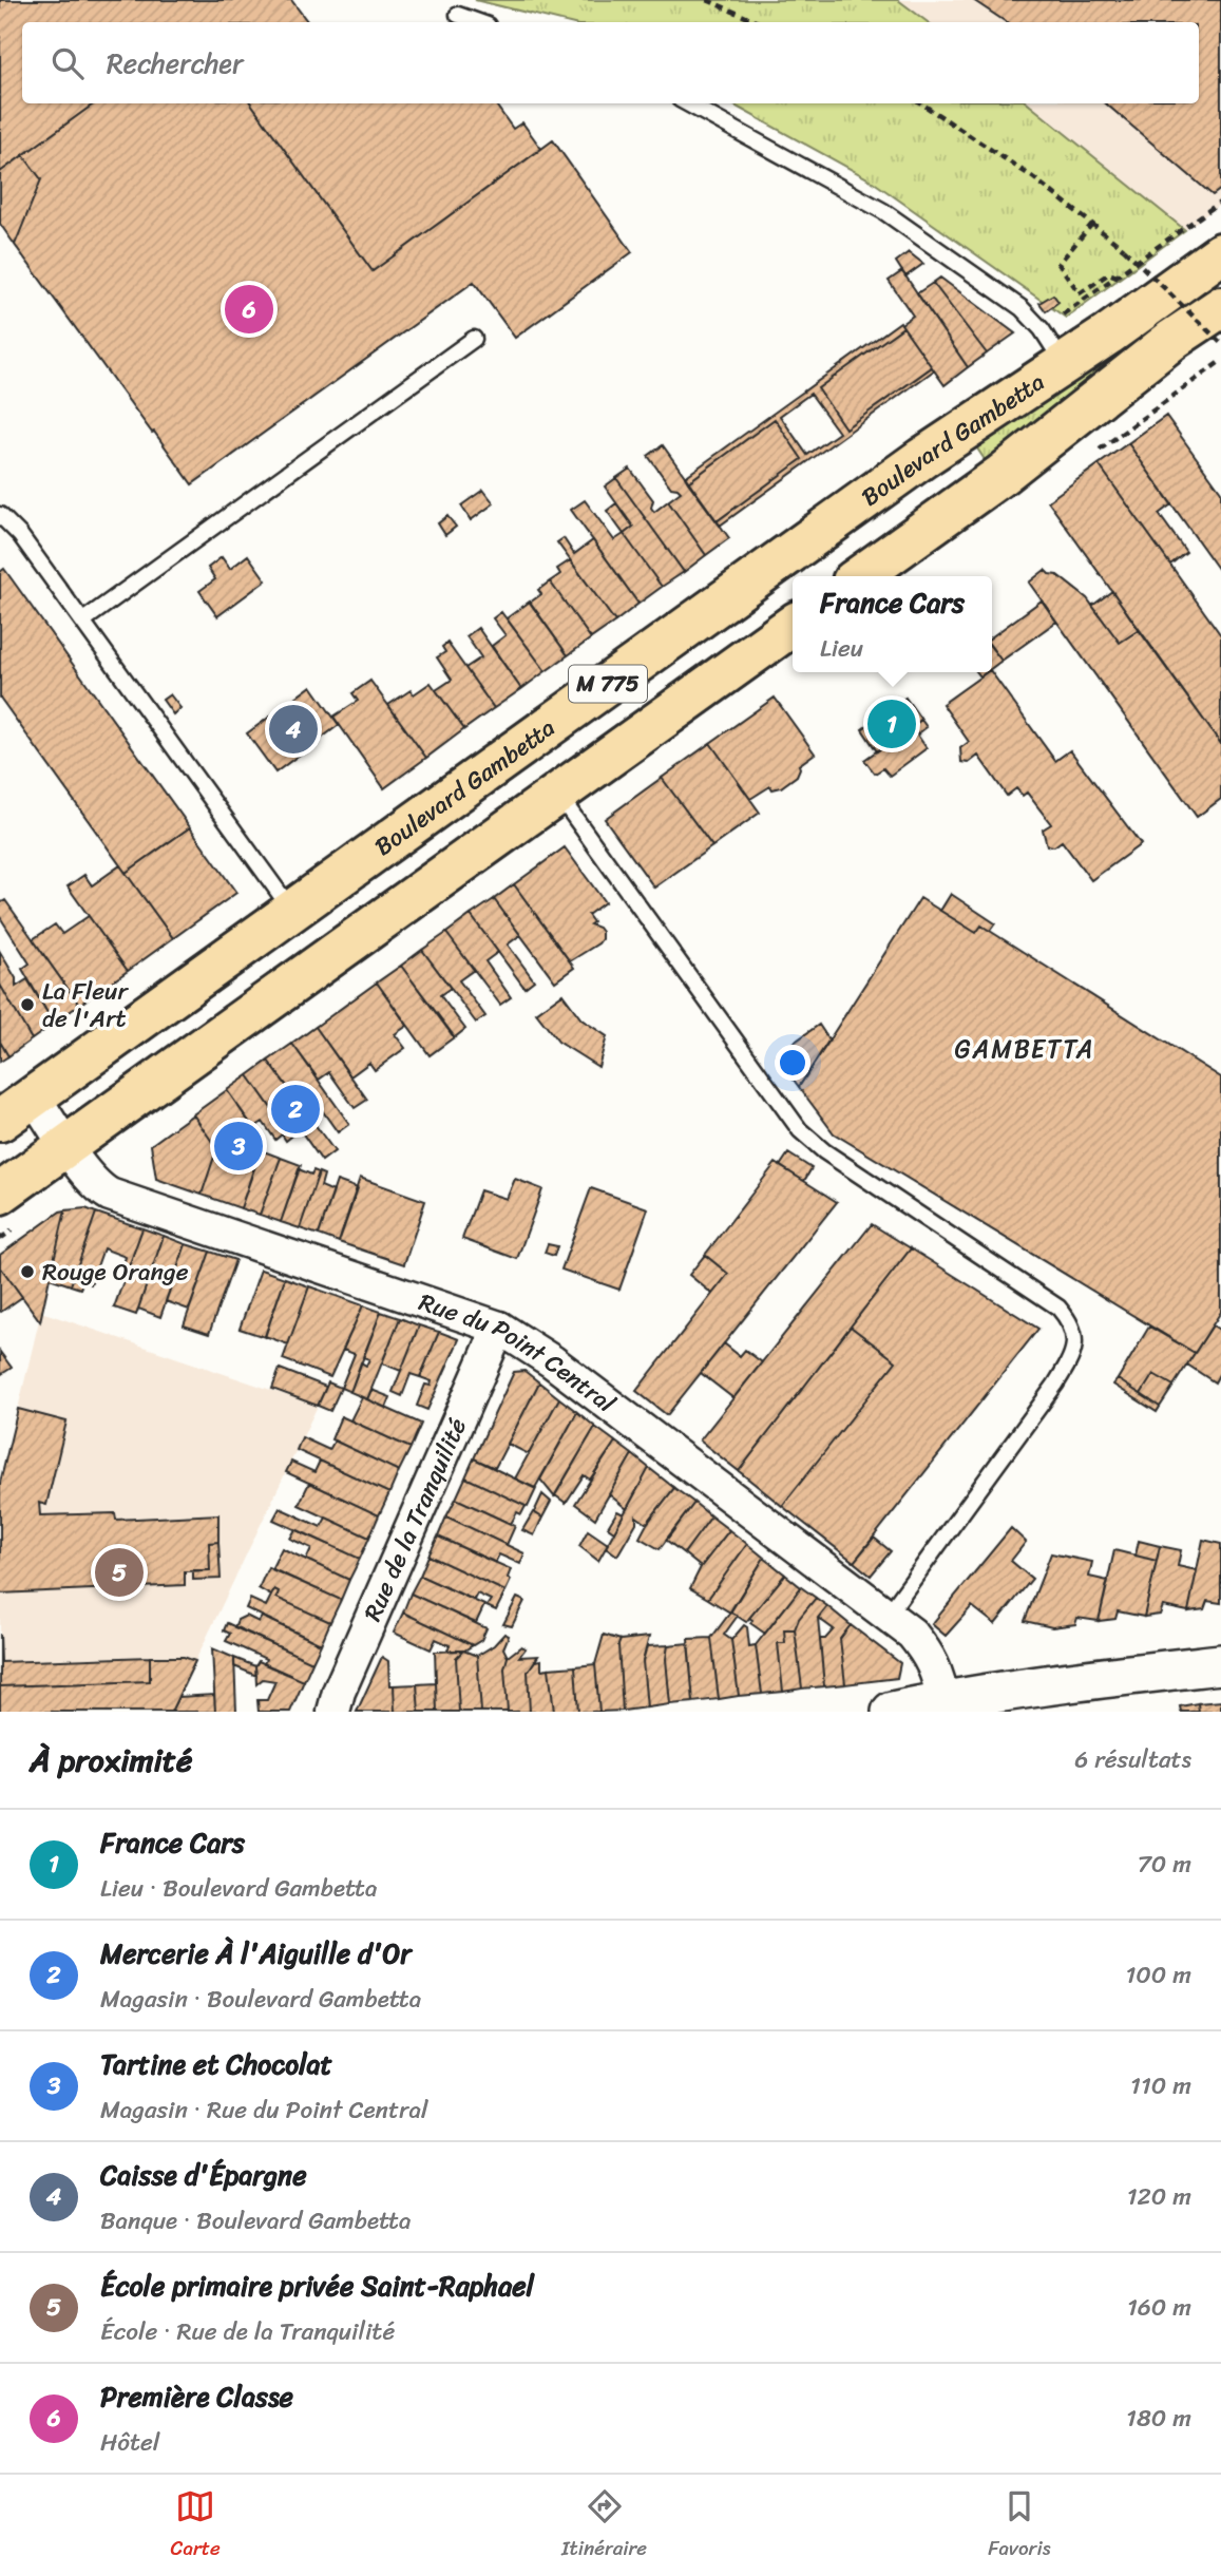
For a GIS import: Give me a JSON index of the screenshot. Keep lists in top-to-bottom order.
{
  "streets": {
    "main road": ["Boulevard Gambetta", "M 775"],
    "street": ["Rue du Point Central", "Rue de la Tranquilité"]
  },
  "crossings": [
    ["Boulevard Gambetta", "Rue du Point Central"],
    ["M 775", "Rue du Point Central"],
    ["Rue du Point Central", "Rue de la Tranquilité"]
  ],
  "districts": ["GAMBETTA"],
  "places": ["La Fleur de l'Art", "Rouge Orange"],
  "page": {
    "search": "Rechercher",
    "pins": [
      "6",
      "1",
      "4",
      "2",
      "3",
      "5"
    ],
    "popup": ["France Cars", "Lieu"],
    "heading": ["À proximité", "6 résultats"],
    "list": [
      {
        "mark": "1",
        "name": "France Cars",
        "note": "Lieu · Boulevard Gambetta",
        "value": "70 m"
      },
      {
        "mark": "2",
        "name": "Mercerie À l'Aiguille d'Or",
        "note": "Magasin · Boulevard Gambetta",
        "value": "100 m"
      },
      {
        "mark": "3",
        "name": "Tartine et Chocolat",
        "note": "Magasin · Rue du Point Central",
        "value": "110 m"
      },
      {
        "mark": "4",
        "name": "Caisse d'Épargne",
        "note": "Banque · Boulevard Gambetta",
        "value": "120 m"
      },
      {
        "mark": "5",
        "name": "École primaire privée Saint-Raphael",
        "note": "École · Rue de la Tranquilité",
        "value": "160 m"
      },
      {
        "mark": "6",
        "name": "Première Classe",
        "note": "Hôtel",
        "value": "180 m"
      }
    ],
    "nav": ["Carte", "Itinéraire", "Favoris"]
  }
}
